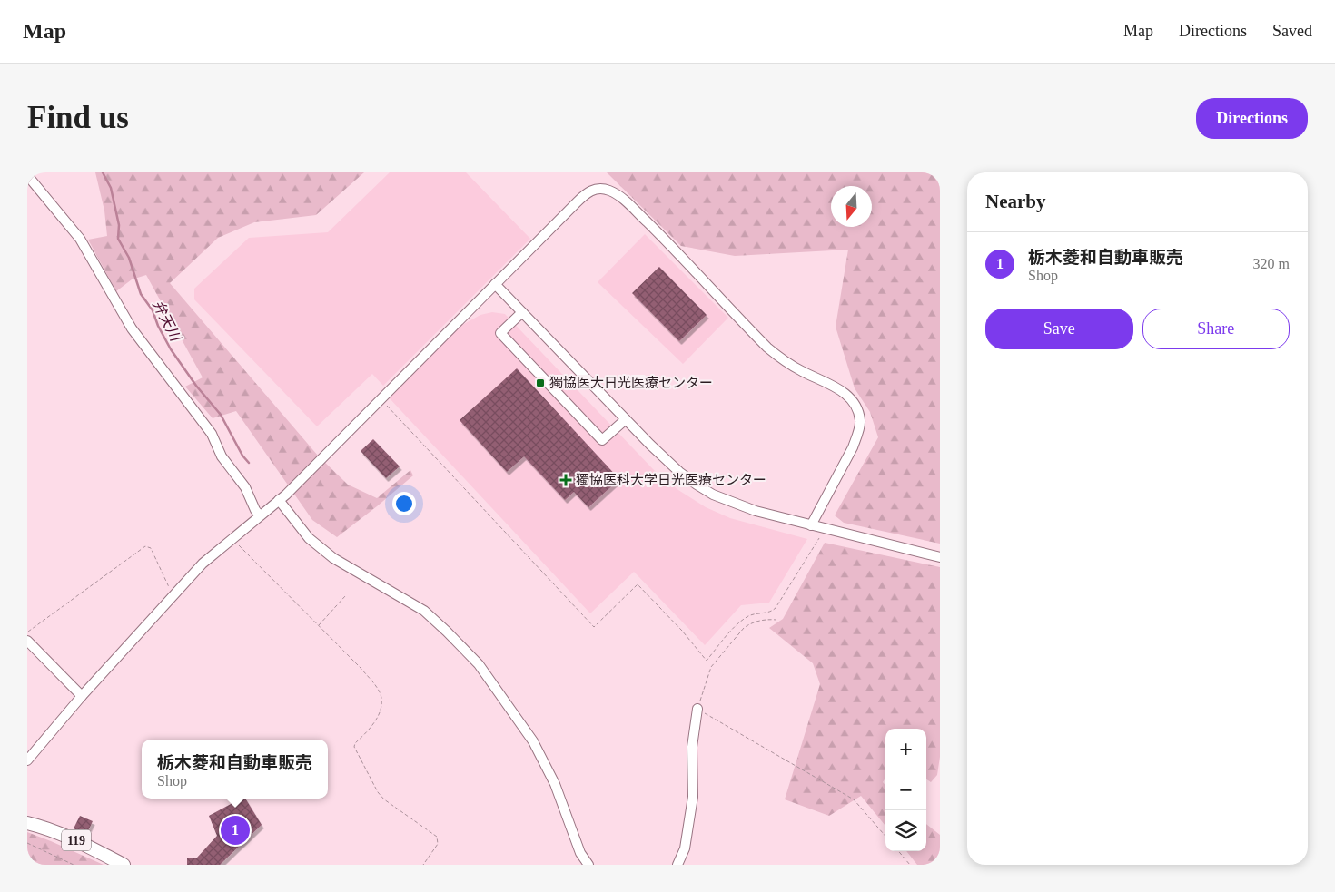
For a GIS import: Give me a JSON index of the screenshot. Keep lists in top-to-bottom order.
{
  "streets": {
    "highway": ["119"]
  },
  "water": ["弁天川"],
  "places": {
    "transit": ["獨協医大日光医療センター"],
    "health": ["獨協医科大学日光医療センター"]
  },
  "north": "bottom",
  "page": {
    "header": "Map",
    "nav": ["Map", "Directions", "Saved"],
    "buttons": [
      "Directions",
      ["Save", "Share"]
    ],
    "title": "Find us",
    "heading": "Nearby",
    "list": [
      {
        "mark": "1",
        "name": "栃木菱和自動車販売",
        "note": "Shop",
        "value": "320 m"
      }
    ],
    "map_buttons": ["+", "−"],
    "popup": ["栃木菱和自動車販売", "Shop"],
    "pins": "1"
  }
}
